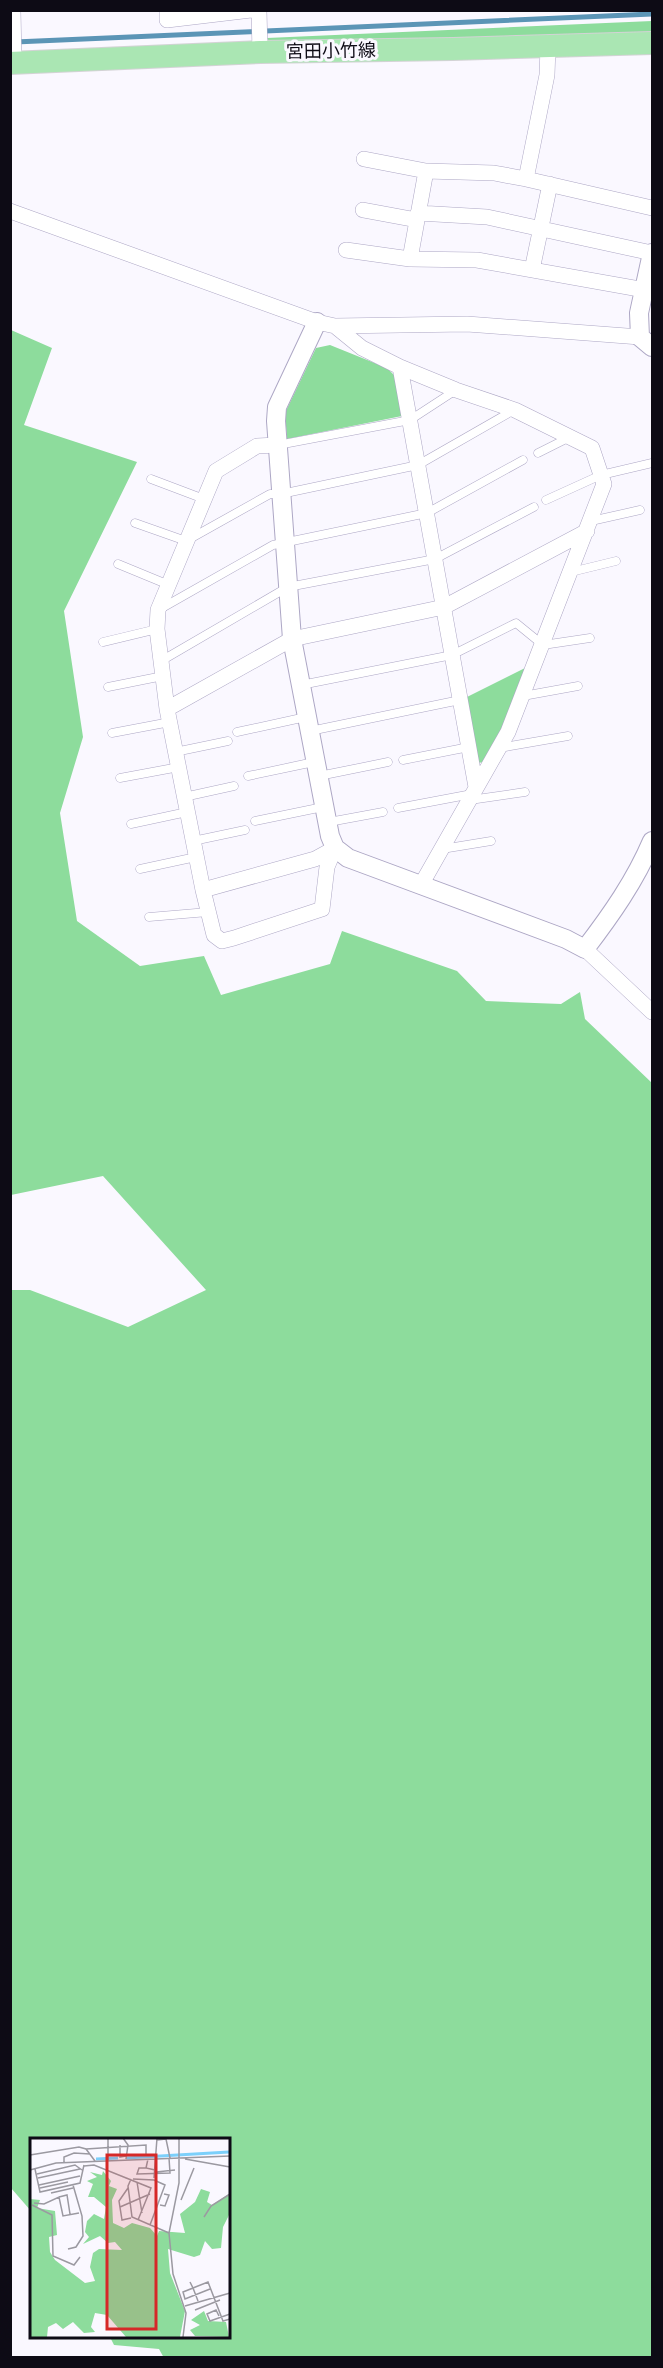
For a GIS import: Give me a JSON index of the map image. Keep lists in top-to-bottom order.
{
  "streets": {
    "main road": ["宮田小竹線"]
  }
}
